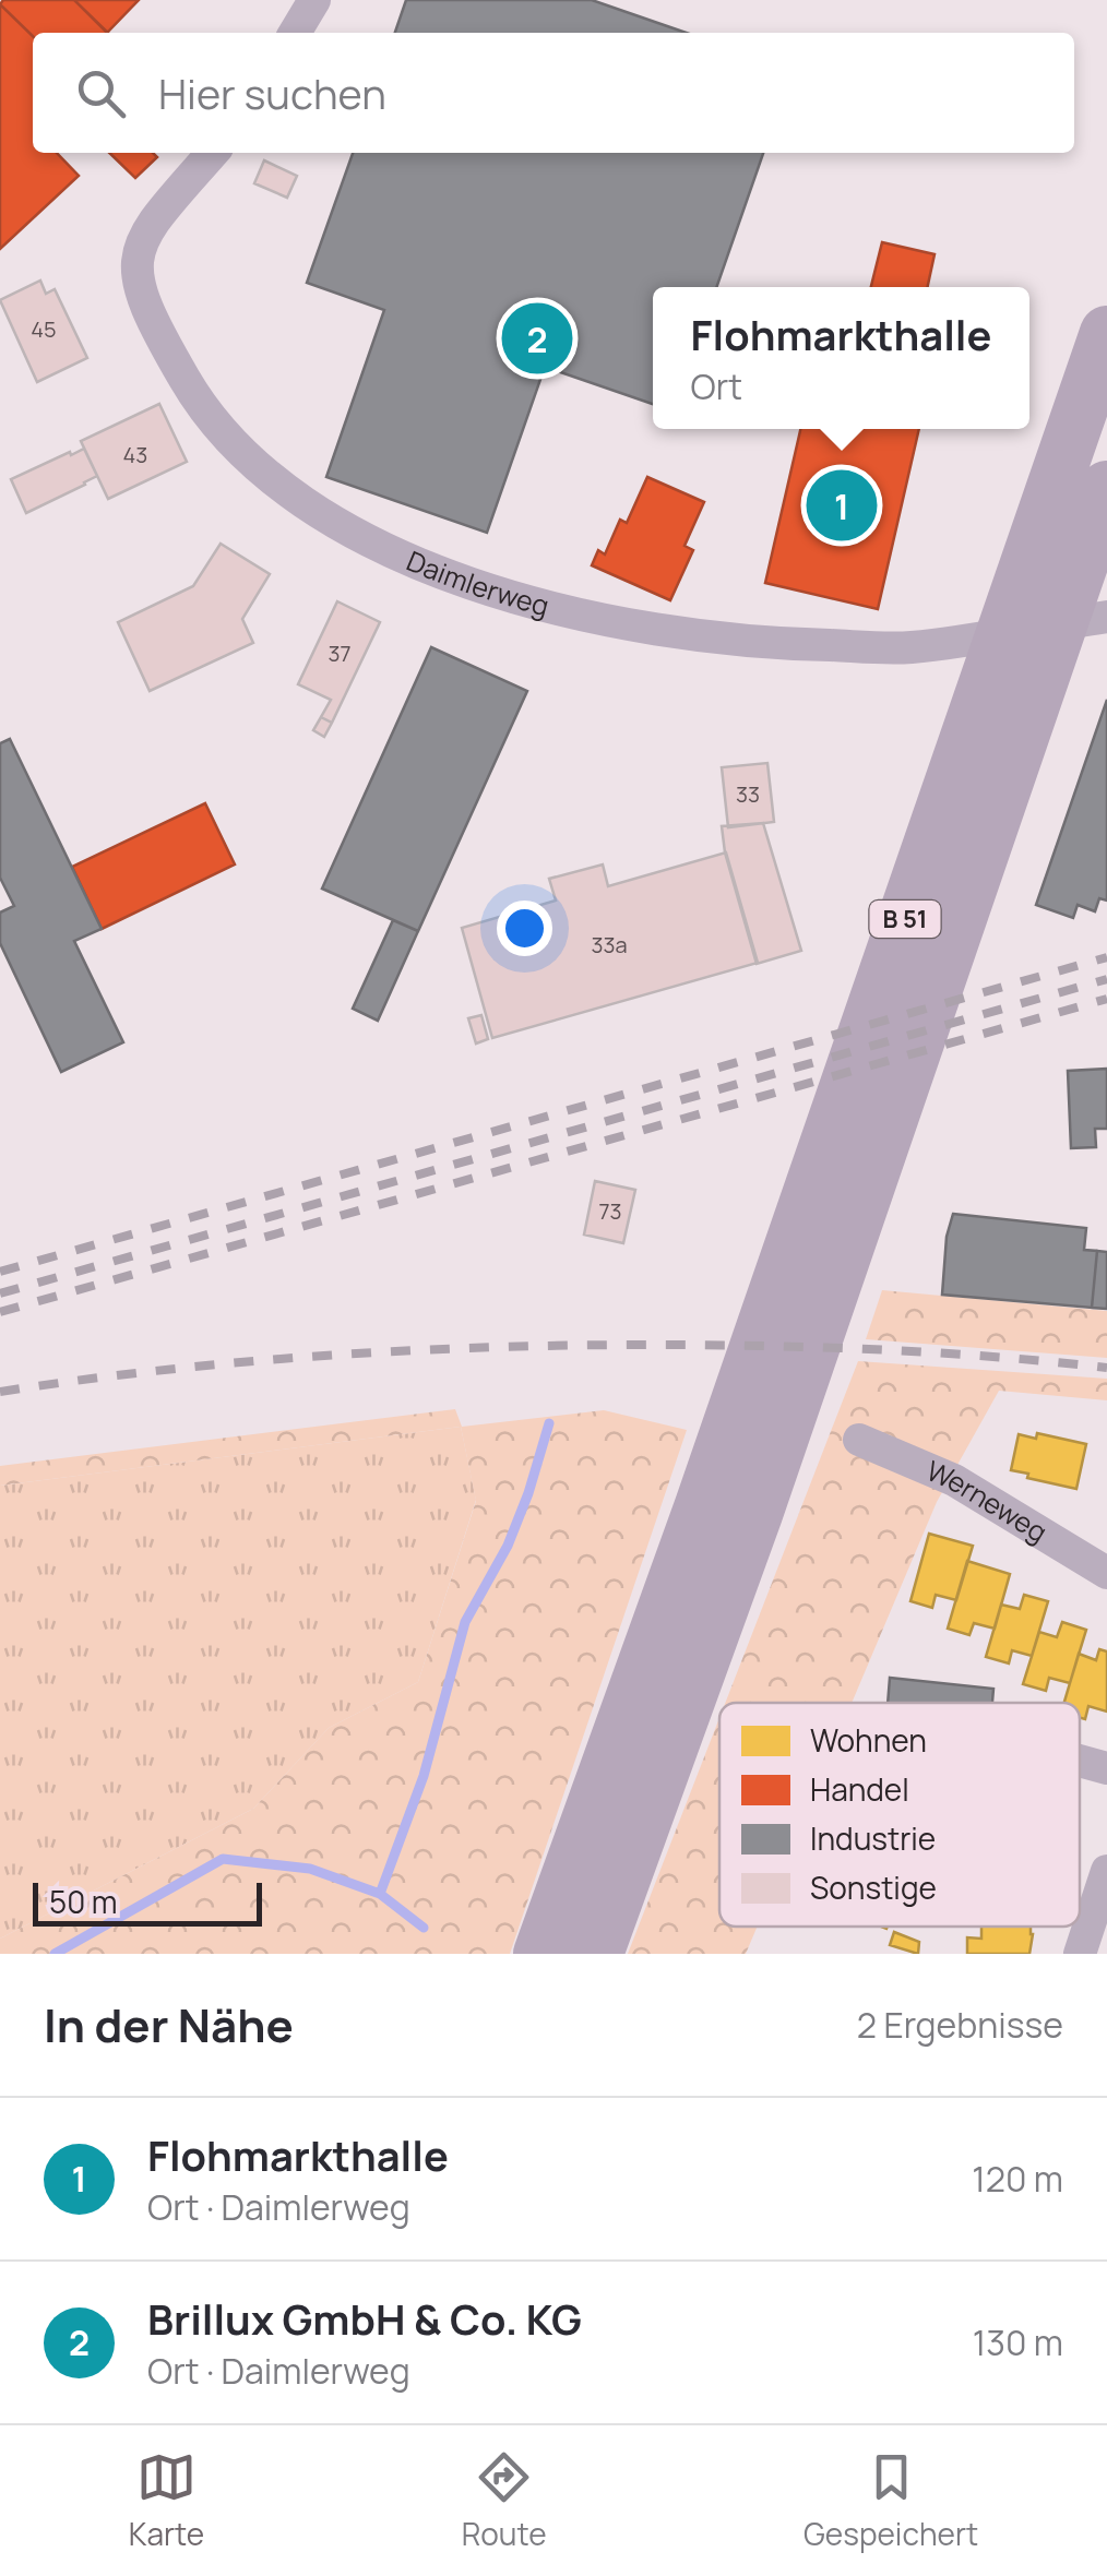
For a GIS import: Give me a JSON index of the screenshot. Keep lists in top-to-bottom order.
{
  "streets": {
    "highway": ["B 51"],
    "street": ["Daimlerweg", "Werneweg"]
  },
  "house_numbers": [
    "45",
    "43",
    "37",
    "33",
    "33a",
    "73"
  ],
  "legend": [
    "Wohnen",
    "Handel",
    "Industrie",
    "Sonstige"
  ],
  "scale_bar": "50 m",
  "page": {
    "search": "Hier suchen",
    "popup": ["Flohmarkthalle", "Ort"],
    "pins": ["2", "1"],
    "scale": "50 m",
    "heading": ["In der Nähe", "2 Ergebnisse"],
    "list": [
      {
        "mark": "1",
        "name": "Flohmarkthalle",
        "note": "Ort · Daimlerweg",
        "value": "120 m"
      },
      {
        "mark": "2",
        "name": "Brillux GmbH & Co. KG",
        "note": "Ort · Daimlerweg",
        "value": "130 m"
      }
    ],
    "nav": ["Karte", "Route", "Gespeichert"]
  }
}
